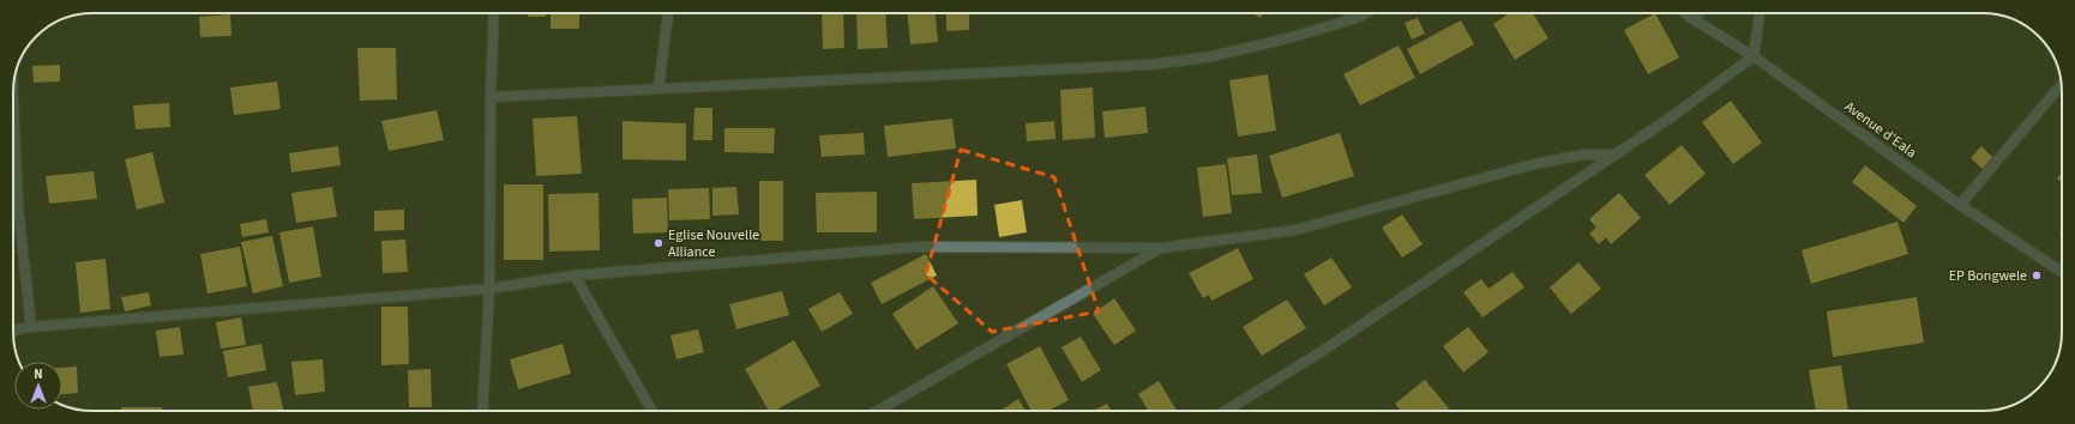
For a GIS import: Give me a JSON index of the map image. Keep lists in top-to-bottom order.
{
  "streets": {
    "street": ["Avenue d'Eala"]
  },
  "places": ["Eglise Nouvelle Alliance", "EP Bongwele"],
  "north": "top"
}
